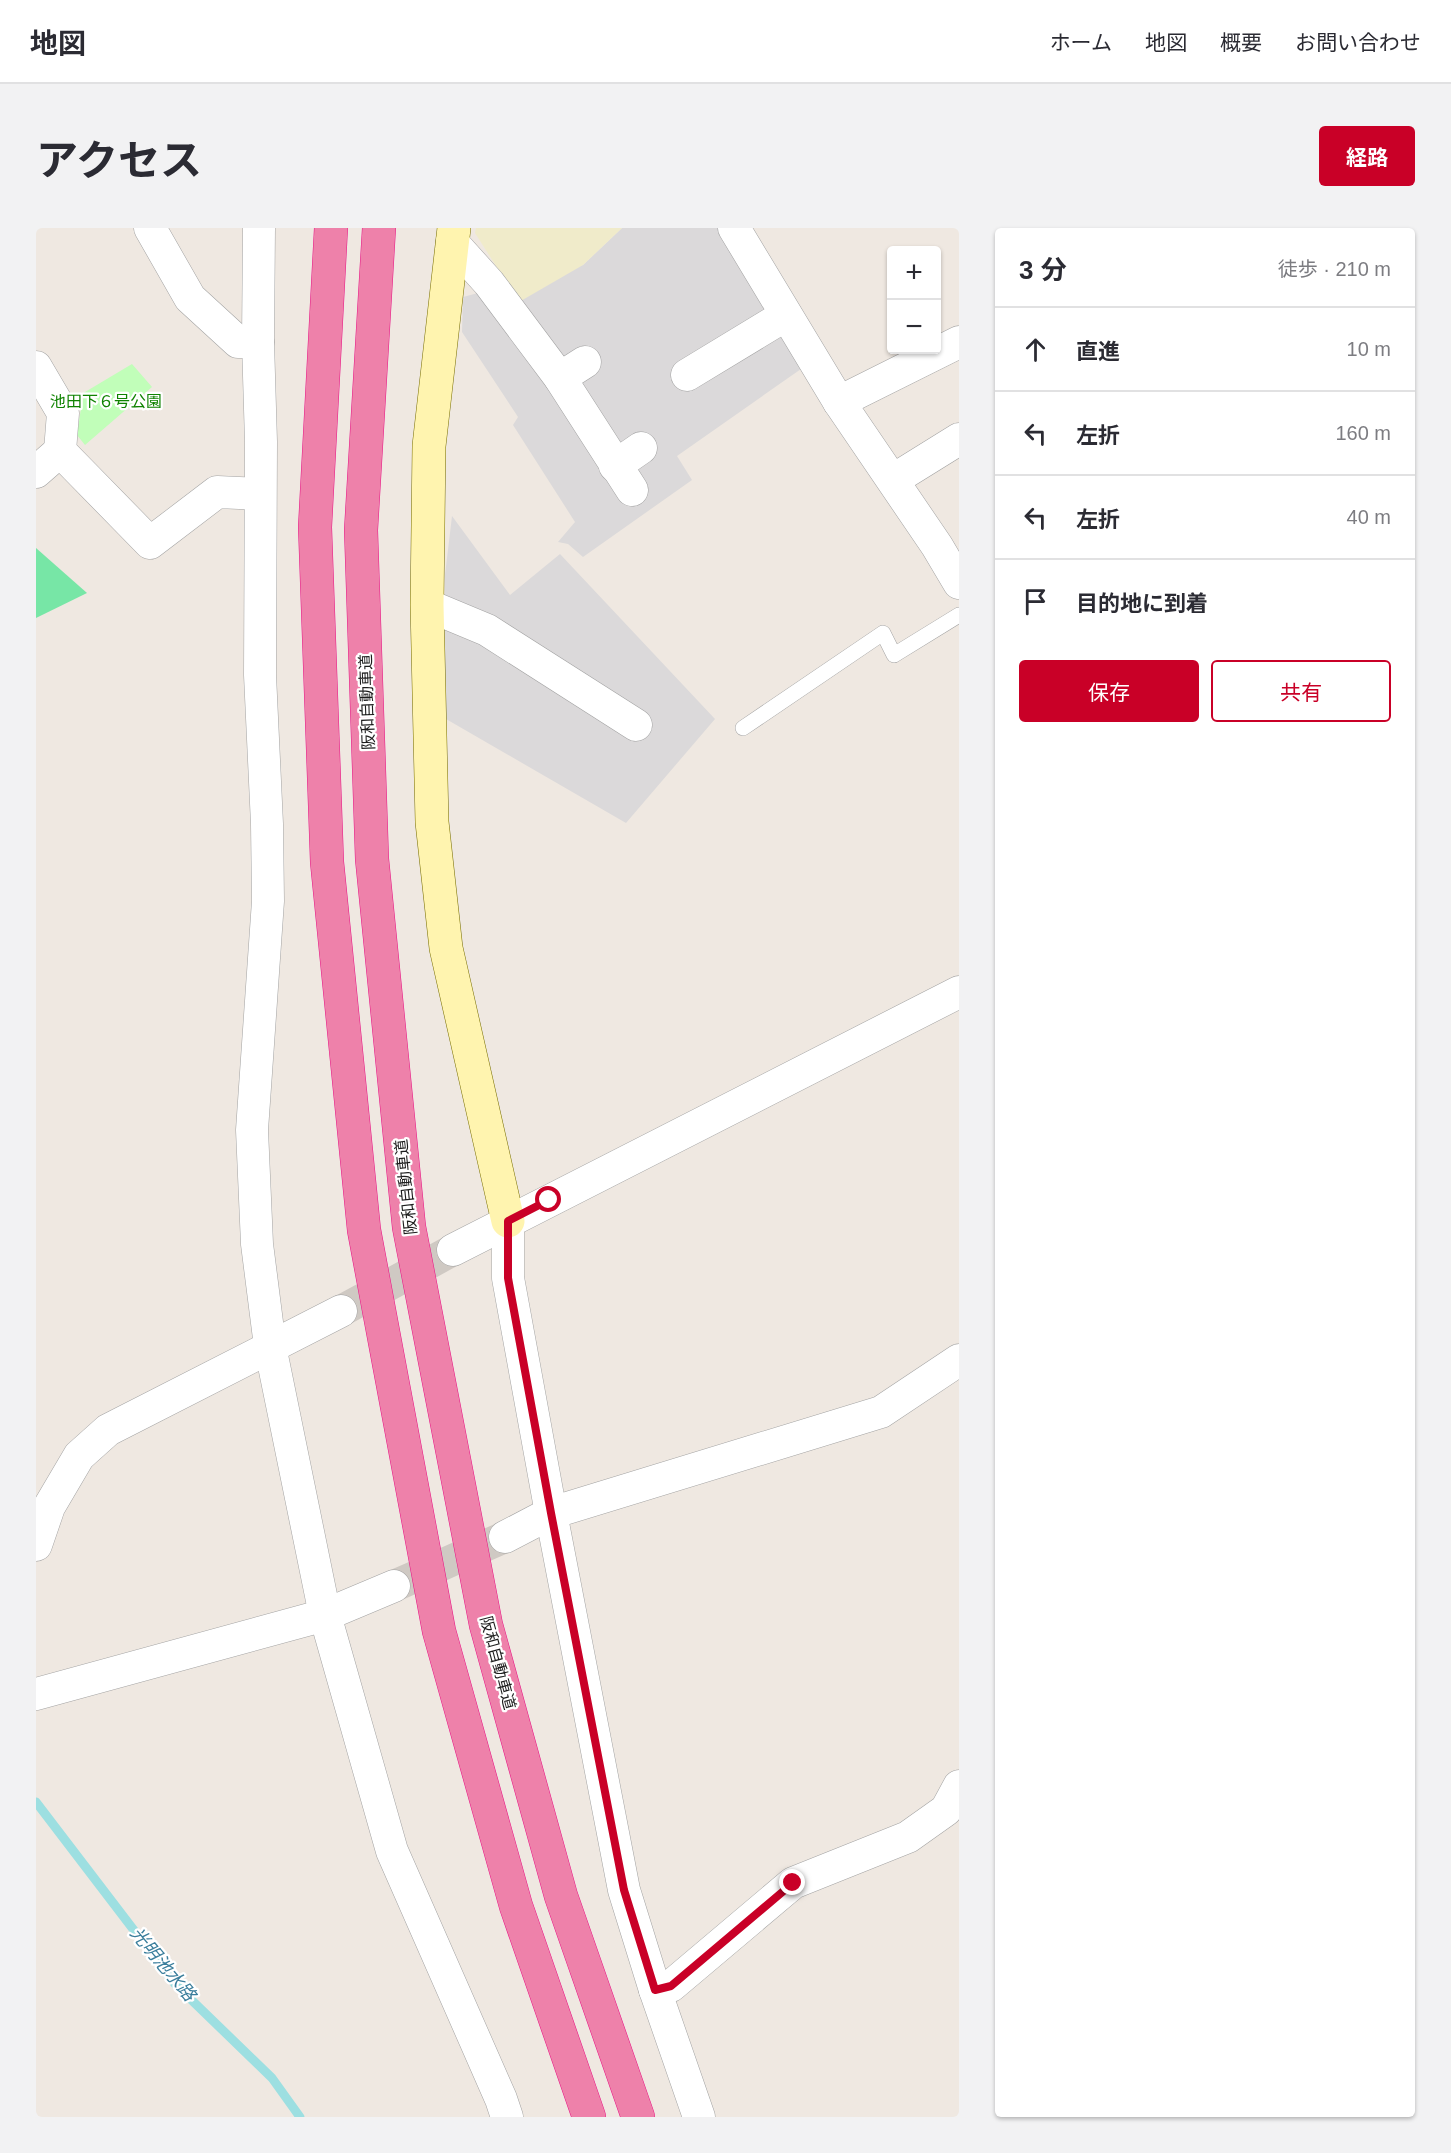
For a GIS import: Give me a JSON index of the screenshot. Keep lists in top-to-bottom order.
{
  "streets": {
    "highway": ["阪和自動車道"]
  },
  "water": ["光明池水路"],
  "parks": ["池田下６号公園"],
  "page": {
    "header": "地図",
    "nav": [
      "ホーム",
      "地図",
      "概要",
      "お問い合わせ"
    ],
    "title": "アクセス",
    "buttons": [
      "経路",
      ["保存", "共有"]
    ],
    "heading": ["3 分", "徒歩 · 210 m"],
    "map_buttons": ["+", "−"],
    "list": [
      ["直進", "10 m"],
      ["左折", "160 m"],
      ["左折", "40 m"],
      "目的地に到着"
    ]
  }
}
